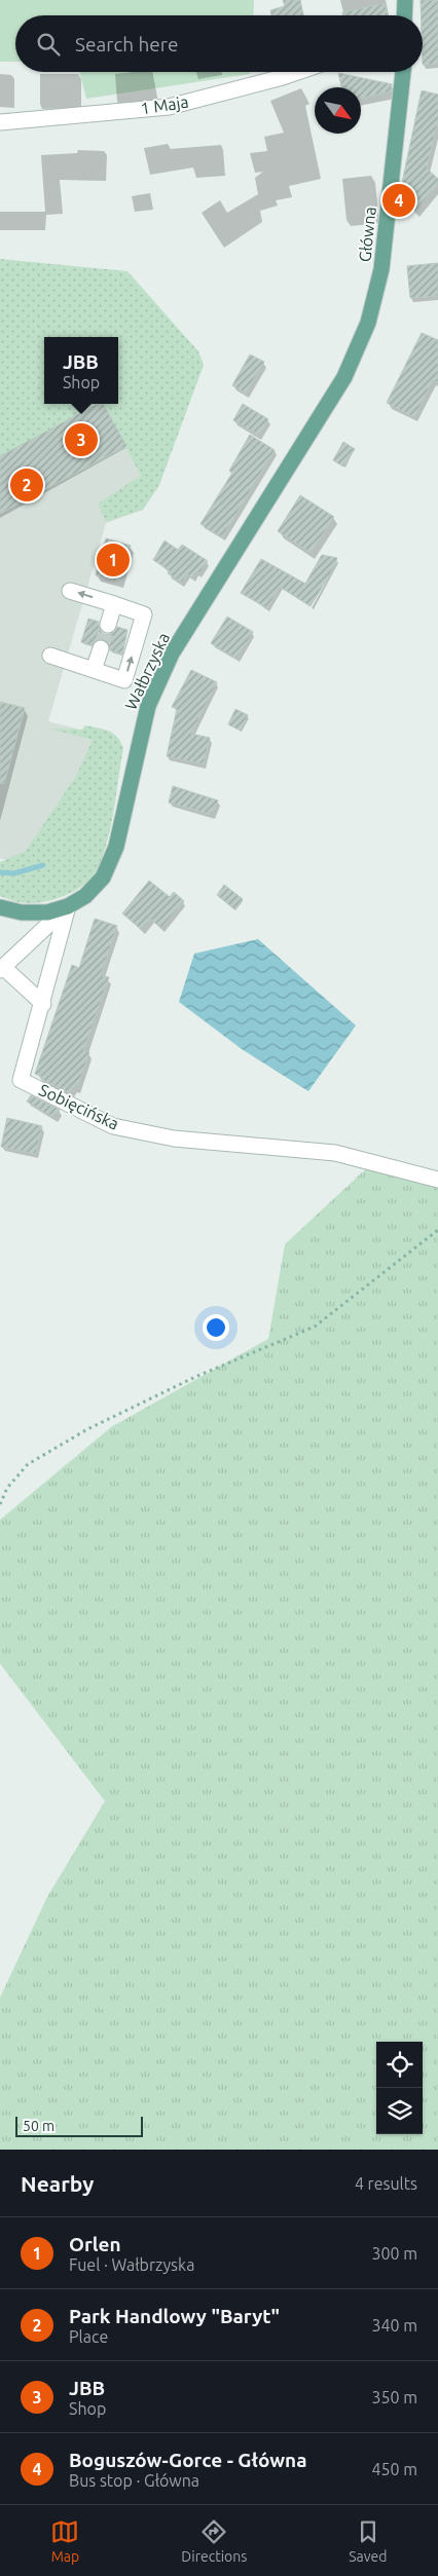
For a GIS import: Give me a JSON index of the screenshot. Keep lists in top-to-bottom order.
{
  "streets": {
    "main road": ["Główna", "Wałbrzyska"],
    "street": ["1 Maja", "Sobięcińska"]
  },
  "crossings": [
    ["Główna", "Wałbrzyska"],
    ["Wałbrzyska", "Sobięcińska"]
  ],
  "scale_bar": "50 m",
  "north": "bottom right",
  "page": {
    "search": "Search here",
    "pins": [
      "4",
      "3",
      "2",
      "1"
    ],
    "popup": ["JBB", "Shop"],
    "scale": "50 m",
    "heading": ["Nearby", "4 results"],
    "list": [
      {
        "mark": "1",
        "name": "Orlen",
        "note": "Fuel · Wałbrzyska",
        "value": "300 m"
      },
      {
        "mark": "2",
        "name": "Park Handlowy \"Baryt\"",
        "note": "Place",
        "value": "340 m"
      },
      {
        "mark": "3",
        "name": "JBB",
        "note": "Shop",
        "value": "350 m"
      },
      {
        "mark": "4",
        "name": "Boguszów-Gorce - Główna",
        "note": "Bus stop · Główna",
        "value": "450 m"
      }
    ],
    "nav": ["Map", "Directions", "Saved"]
  }
}
